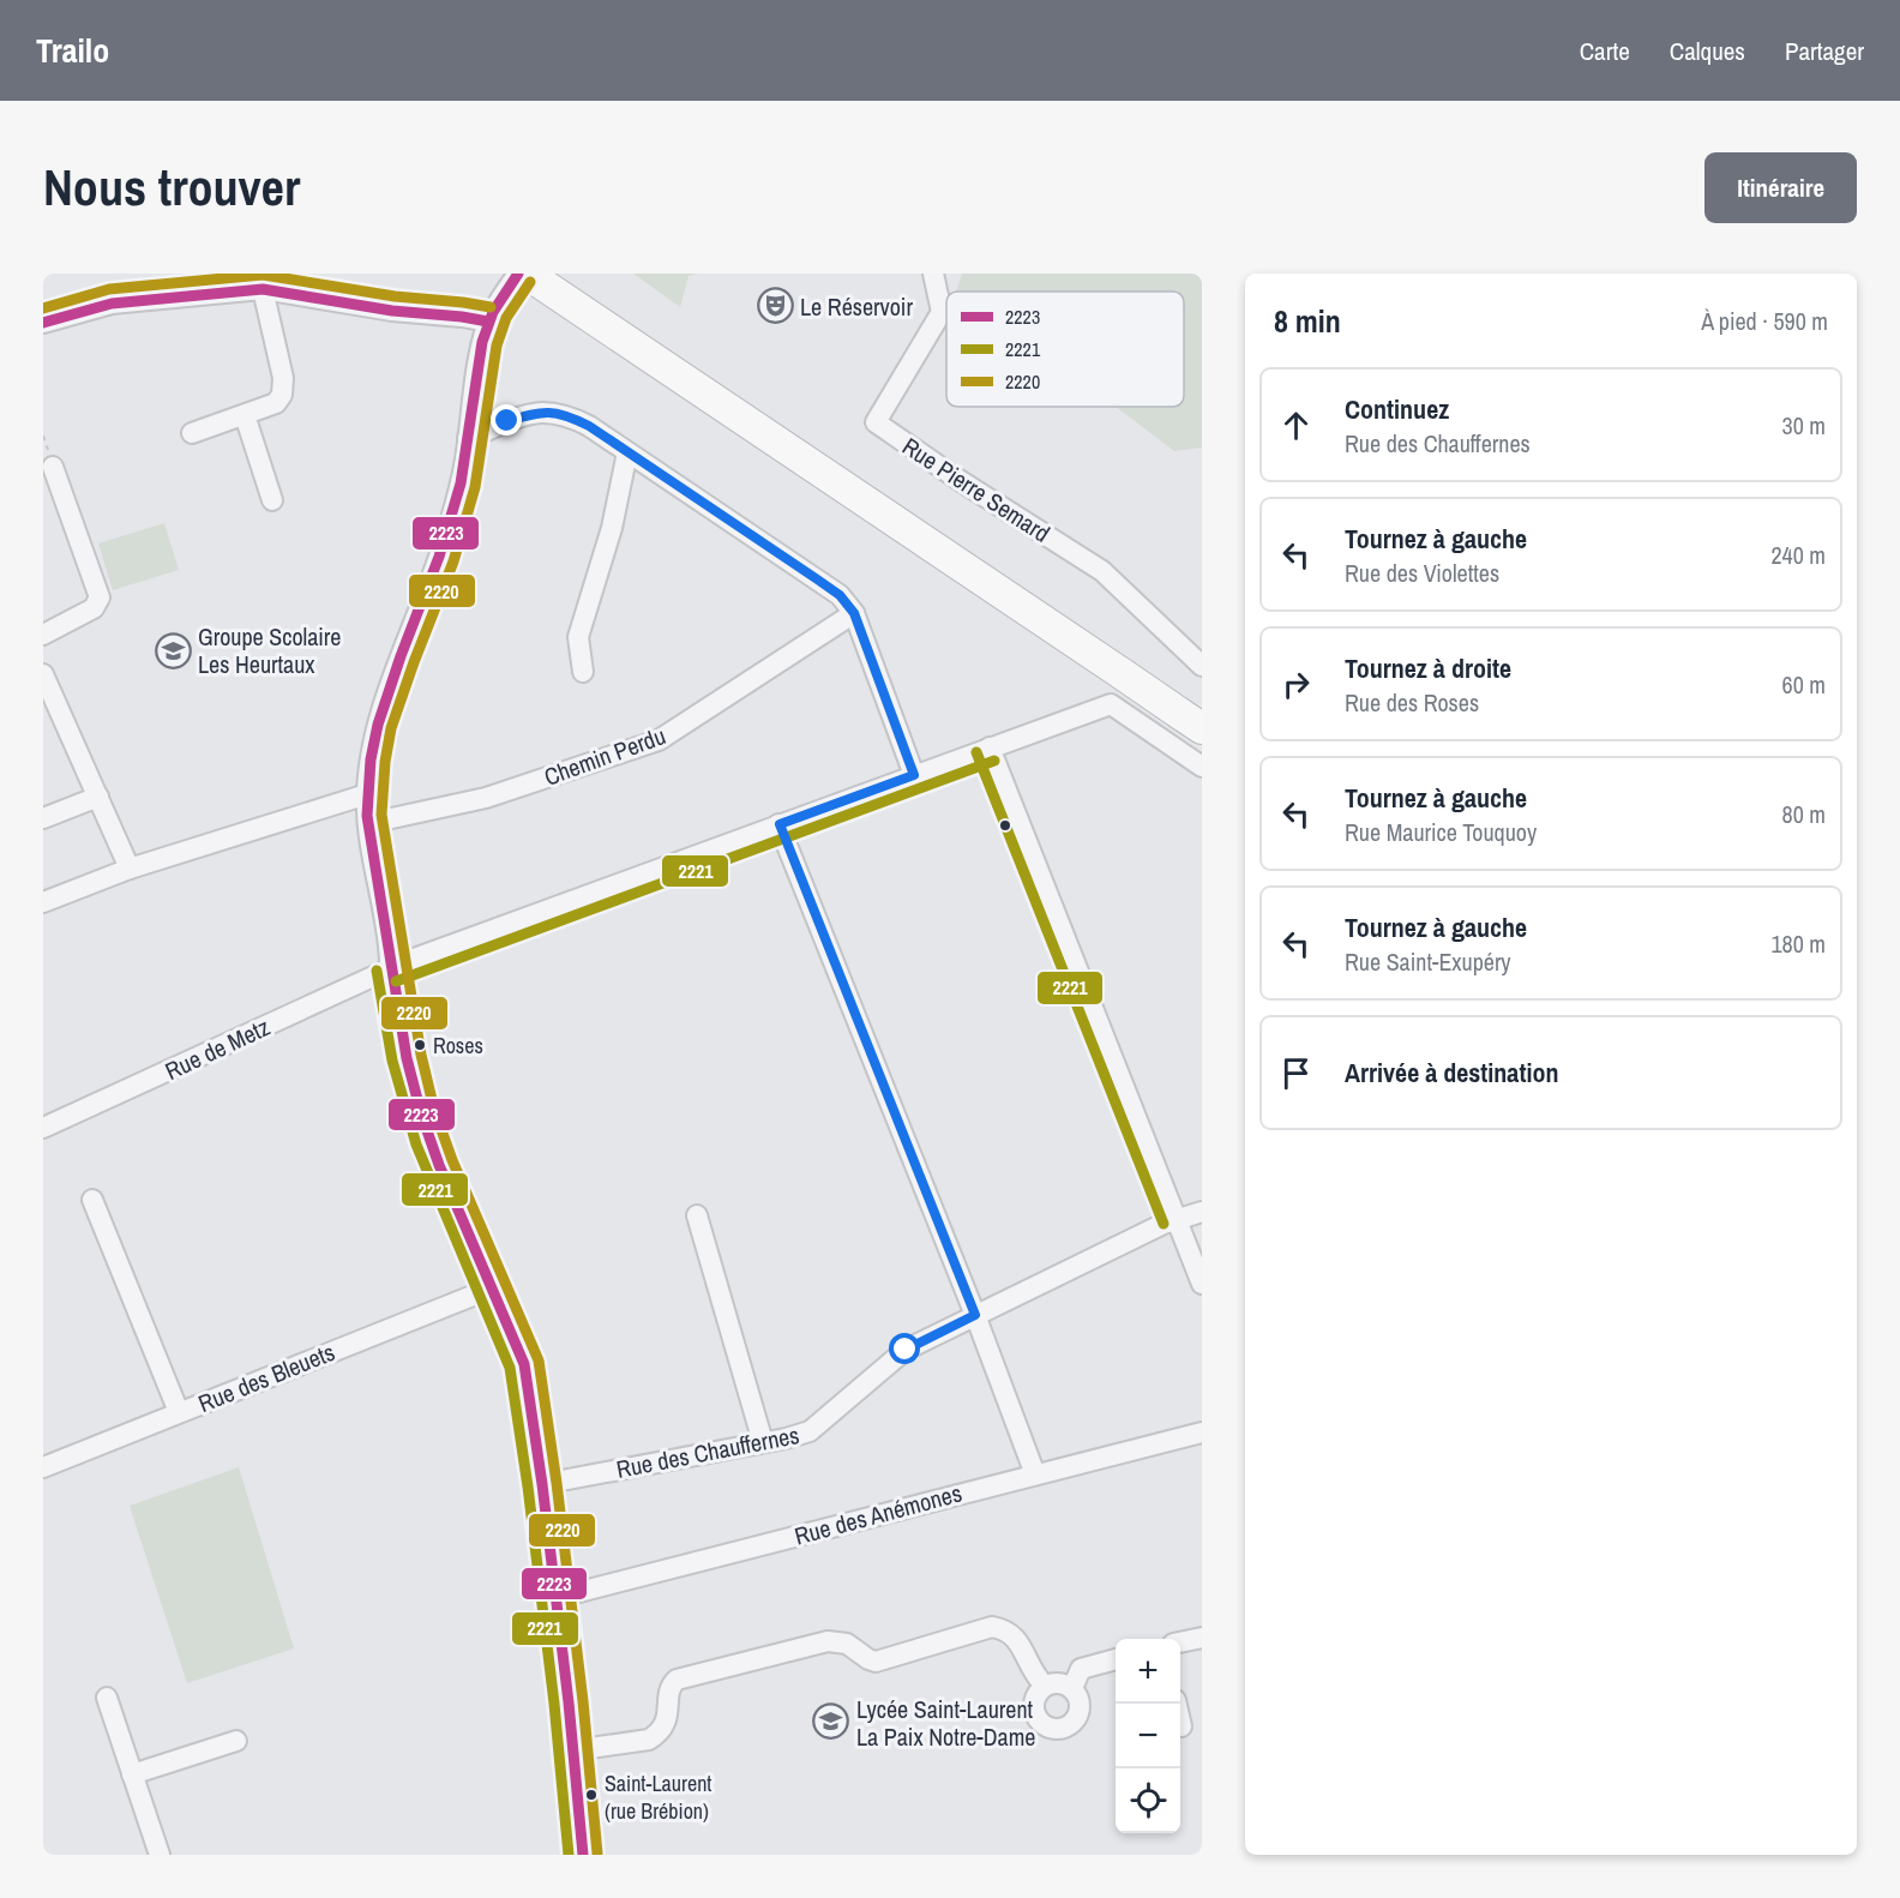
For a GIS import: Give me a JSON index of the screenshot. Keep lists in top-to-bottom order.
{
  "streets": {
    "street": [
      "Rue Pierre Semard",
      "Chemin Perdu",
      "Rue de Metz",
      "Rue des Bleuets",
      "Rue des Chauffernes",
      "Rue des Anémones"
    ]
  },
  "places": {
    "theatre": ["Le Réservoir"],
    "school or university": ["Groupe Scolaire Les Heurtaux", "Lycée Saint-Laurent La Paix Notre-Dame"],
    "other": ["Roses", "Saint-Laurent (rue Brébion)"]
  },
  "lines": ["transit line 2223", "transit line 2220", "transit line 2221"],
  "legend": ["2223", "2221", "2220"],
  "page": {
    "header": "Trailo",
    "nav": ["Carte", "Calques", "Partager"],
    "buttons": "Itinéraire",
    "title": "Nous trouver",
    "heading": ["8 min", "À pied · 590 m"],
    "list": [
      ["Continuez", "Rue des Chauffernes", "30 m"],
      ["Tournez à gauche", "Rue des Violettes", "240 m"],
      ["Tournez à droite", "Rue des Roses", "60 m"],
      ["Tournez à gauche", "Rue Maurice Touquoy", "80 m"],
      ["Tournez à gauche", "Rue Saint-Exupéry", "180 m"],
      "Arrivée à destination"
    ],
    "map_buttons": ["+", "−"]
  }
}
